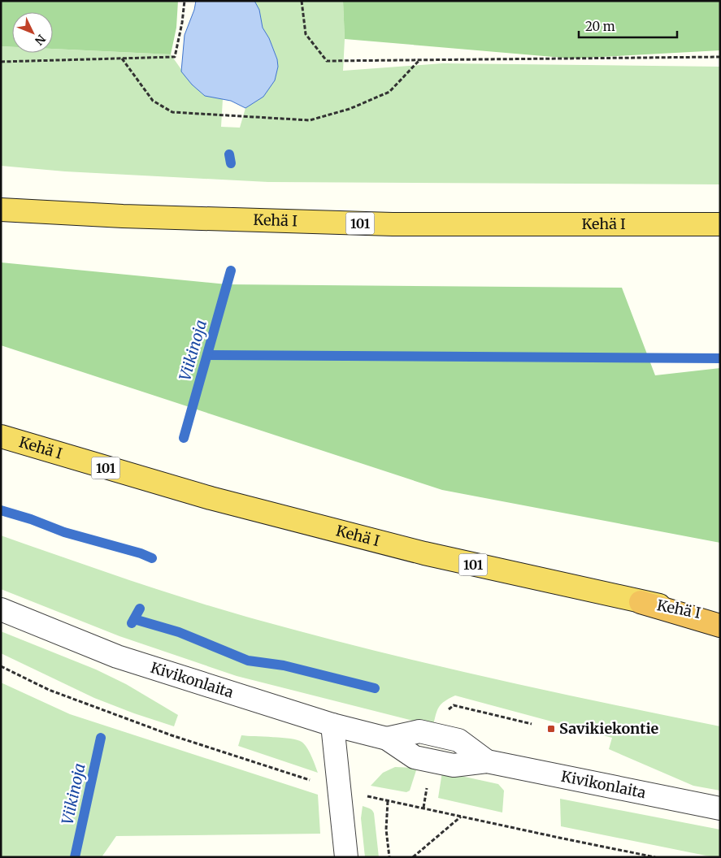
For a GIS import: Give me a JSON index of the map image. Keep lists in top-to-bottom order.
{
  "streets": {
    "highway": ["Kehä I", "101"],
    "street": ["Kivikonlaita"]
  },
  "water": ["Viikinoja"],
  "places": {
    "transit": ["Savikiekontie"]
  },
  "scale_bar": "20 m",
  "north": "bottom right"
}
